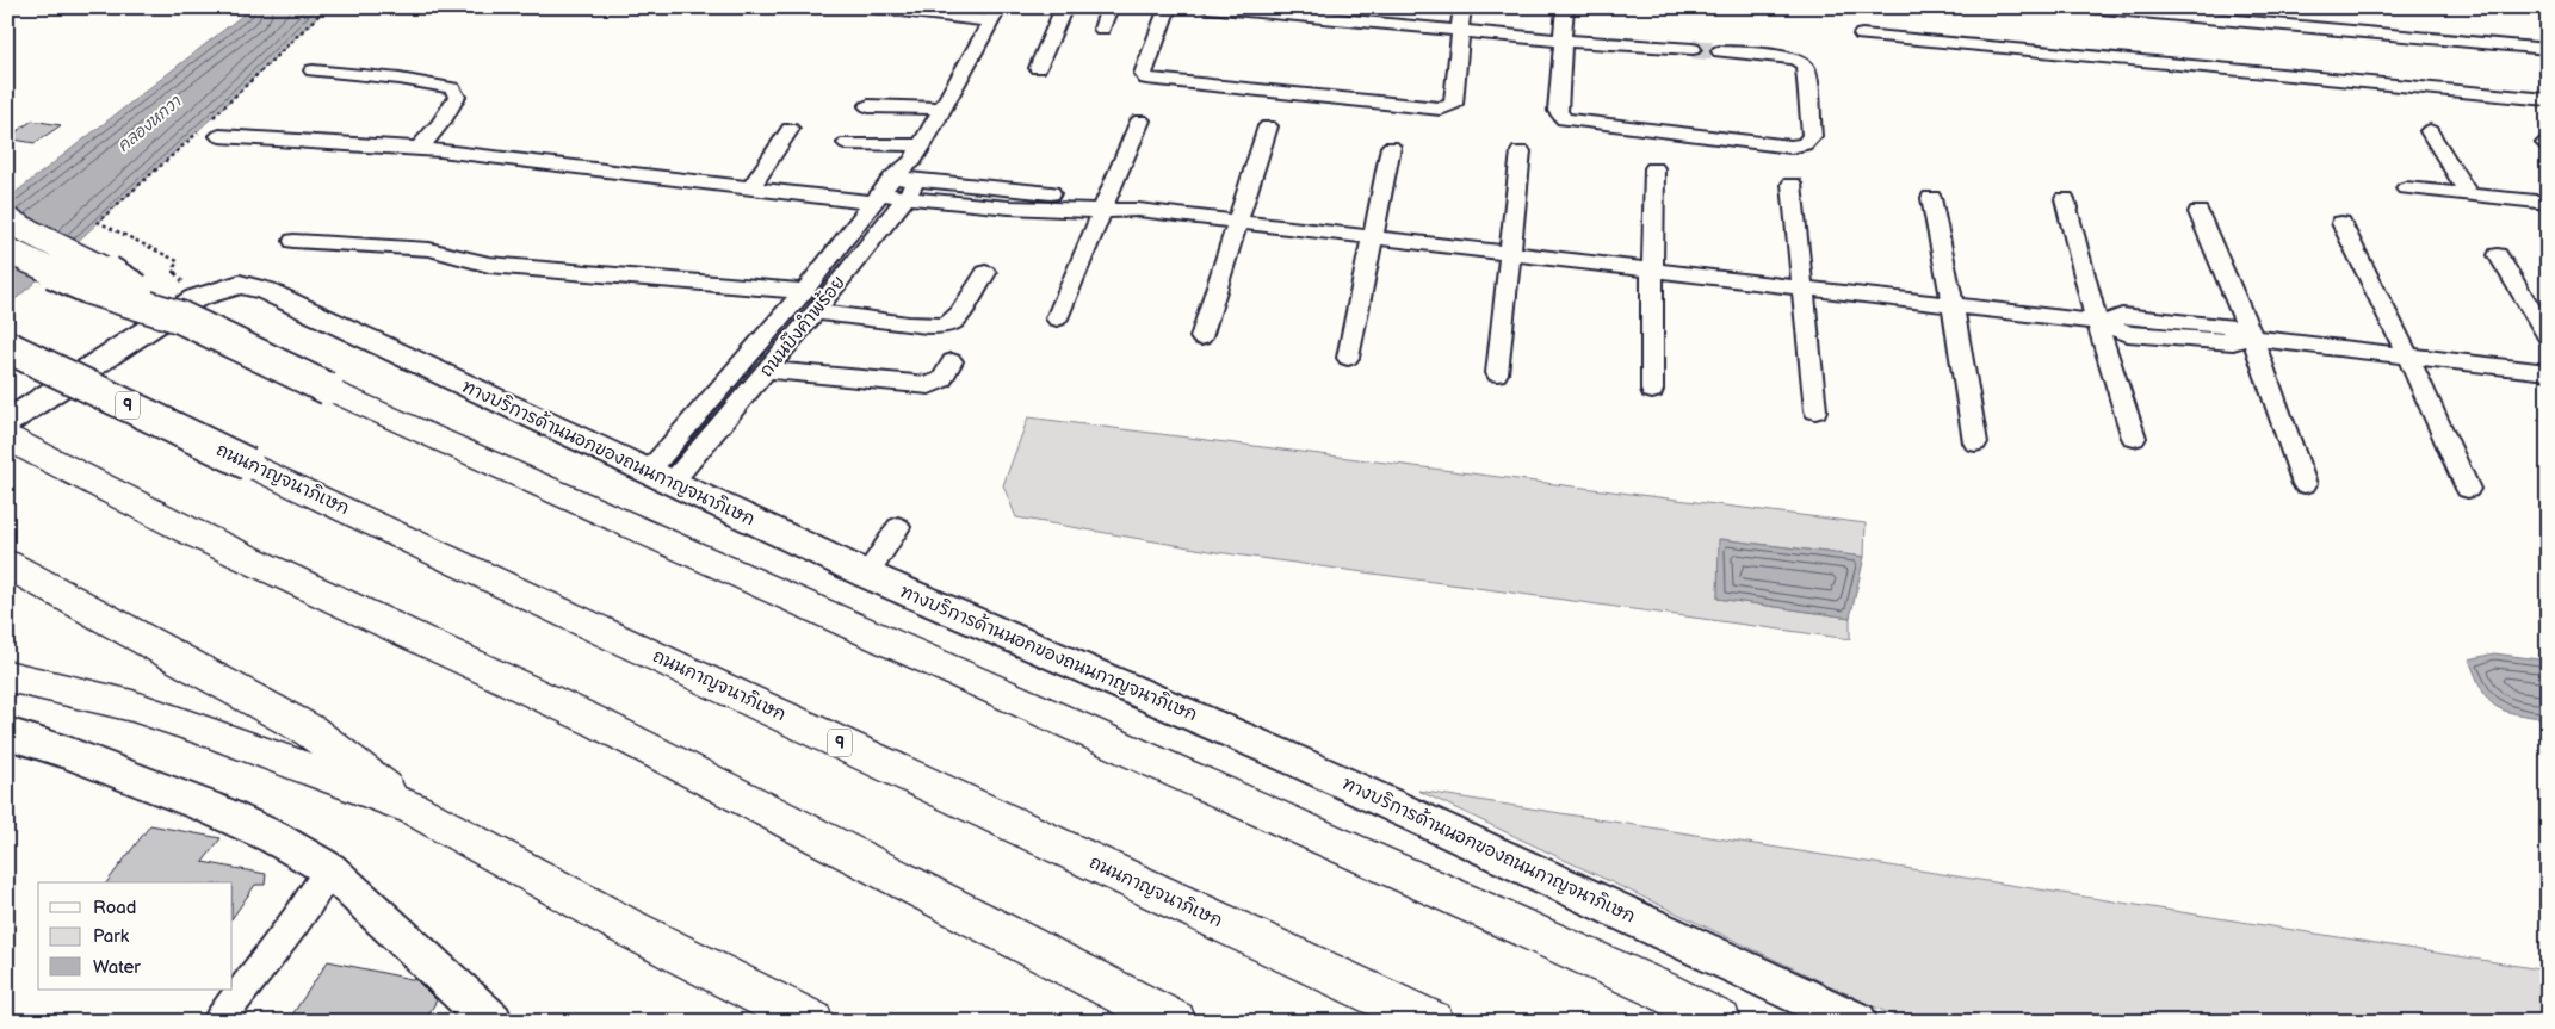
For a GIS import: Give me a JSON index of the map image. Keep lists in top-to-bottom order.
{
  "streets": {
    "highway": ["9", "ถนนกาญจนาภิเษก"],
    "main road": ["ทางบริการด้านนอกของถนนกาญจนาภิเษก"],
    "street": ["ถนนบึงคำพร้อย"]
  },
  "crossings": [
    ["ถนนบึงคำพร้อย", "ทางบริการด้านนอกของถนนกาญจนาภิเษก"]
  ],
  "water": ["คลองหกวา"],
  "legend": ["Road", "Park", "Water"]
}
